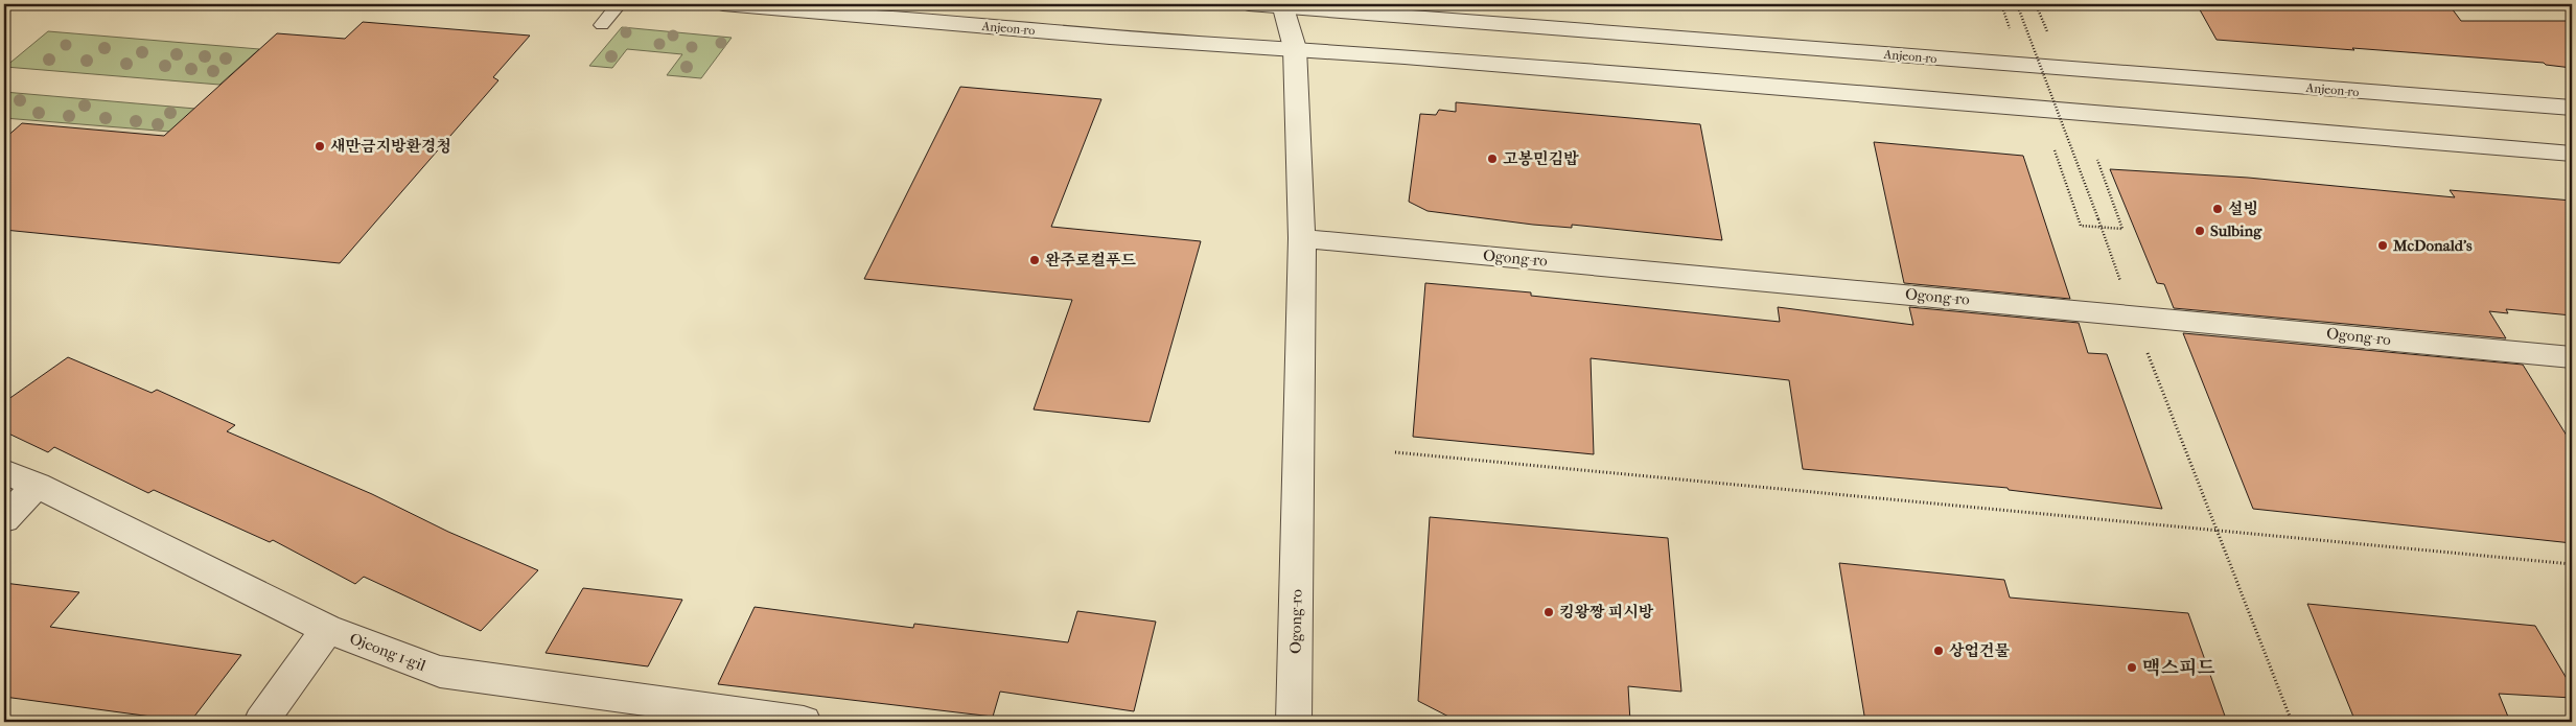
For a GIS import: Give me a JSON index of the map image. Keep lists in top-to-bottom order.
{
  "streets": {
    "street": ["Anjeon-ro", "Ogong-ro", "Ojeong 1-gil"]
  },
  "crossings": [
    ["Anjeon-ro", "Ogong-ro"]
  ],
  "places": [
    "새만금지방환경청",
    "고봉민김밥",
    "설빙",
    "Sulbing",
    "McDonald's",
    "완주로컬푸드",
    "킹왕짱 피시방",
    "상업건물",
    "맥스피드"
  ]
}
